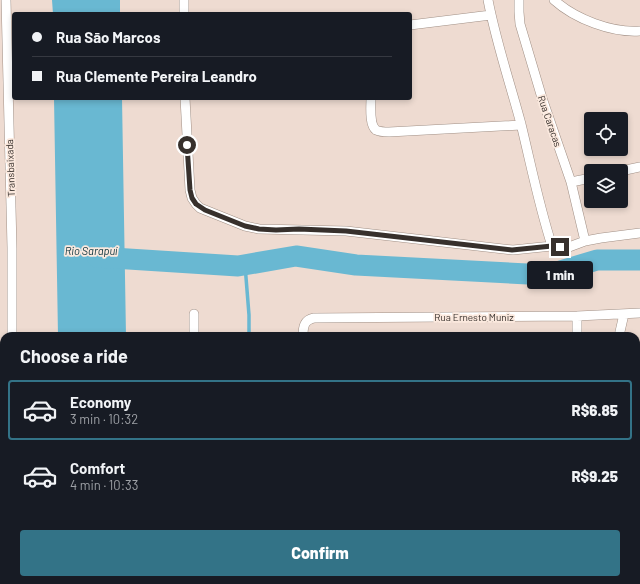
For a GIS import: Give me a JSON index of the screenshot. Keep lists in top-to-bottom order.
{
  "streets": {
    "street": ["Rua Caracas", "Transbaixada", "Rua Ernesto Muniz"]
  },
  "water": ["Rio Sarapuí"],
  "page": {
    "banner": ["Rua Sāo Marcos", "Rua Clemente Pereira Leandro"],
    "bubble": "1 min",
    "heading": "Choose a ride",
    "list": [
      {
        "name": "Economy",
        "note": "3 min · 10:32",
        "value": "R$6.85"
      },
      {
        "name": "Comfort",
        "note": "4 min · 10:33",
        "value": "R$9.25"
      }
    ],
    "buttons": "Confirm"
  }
}
